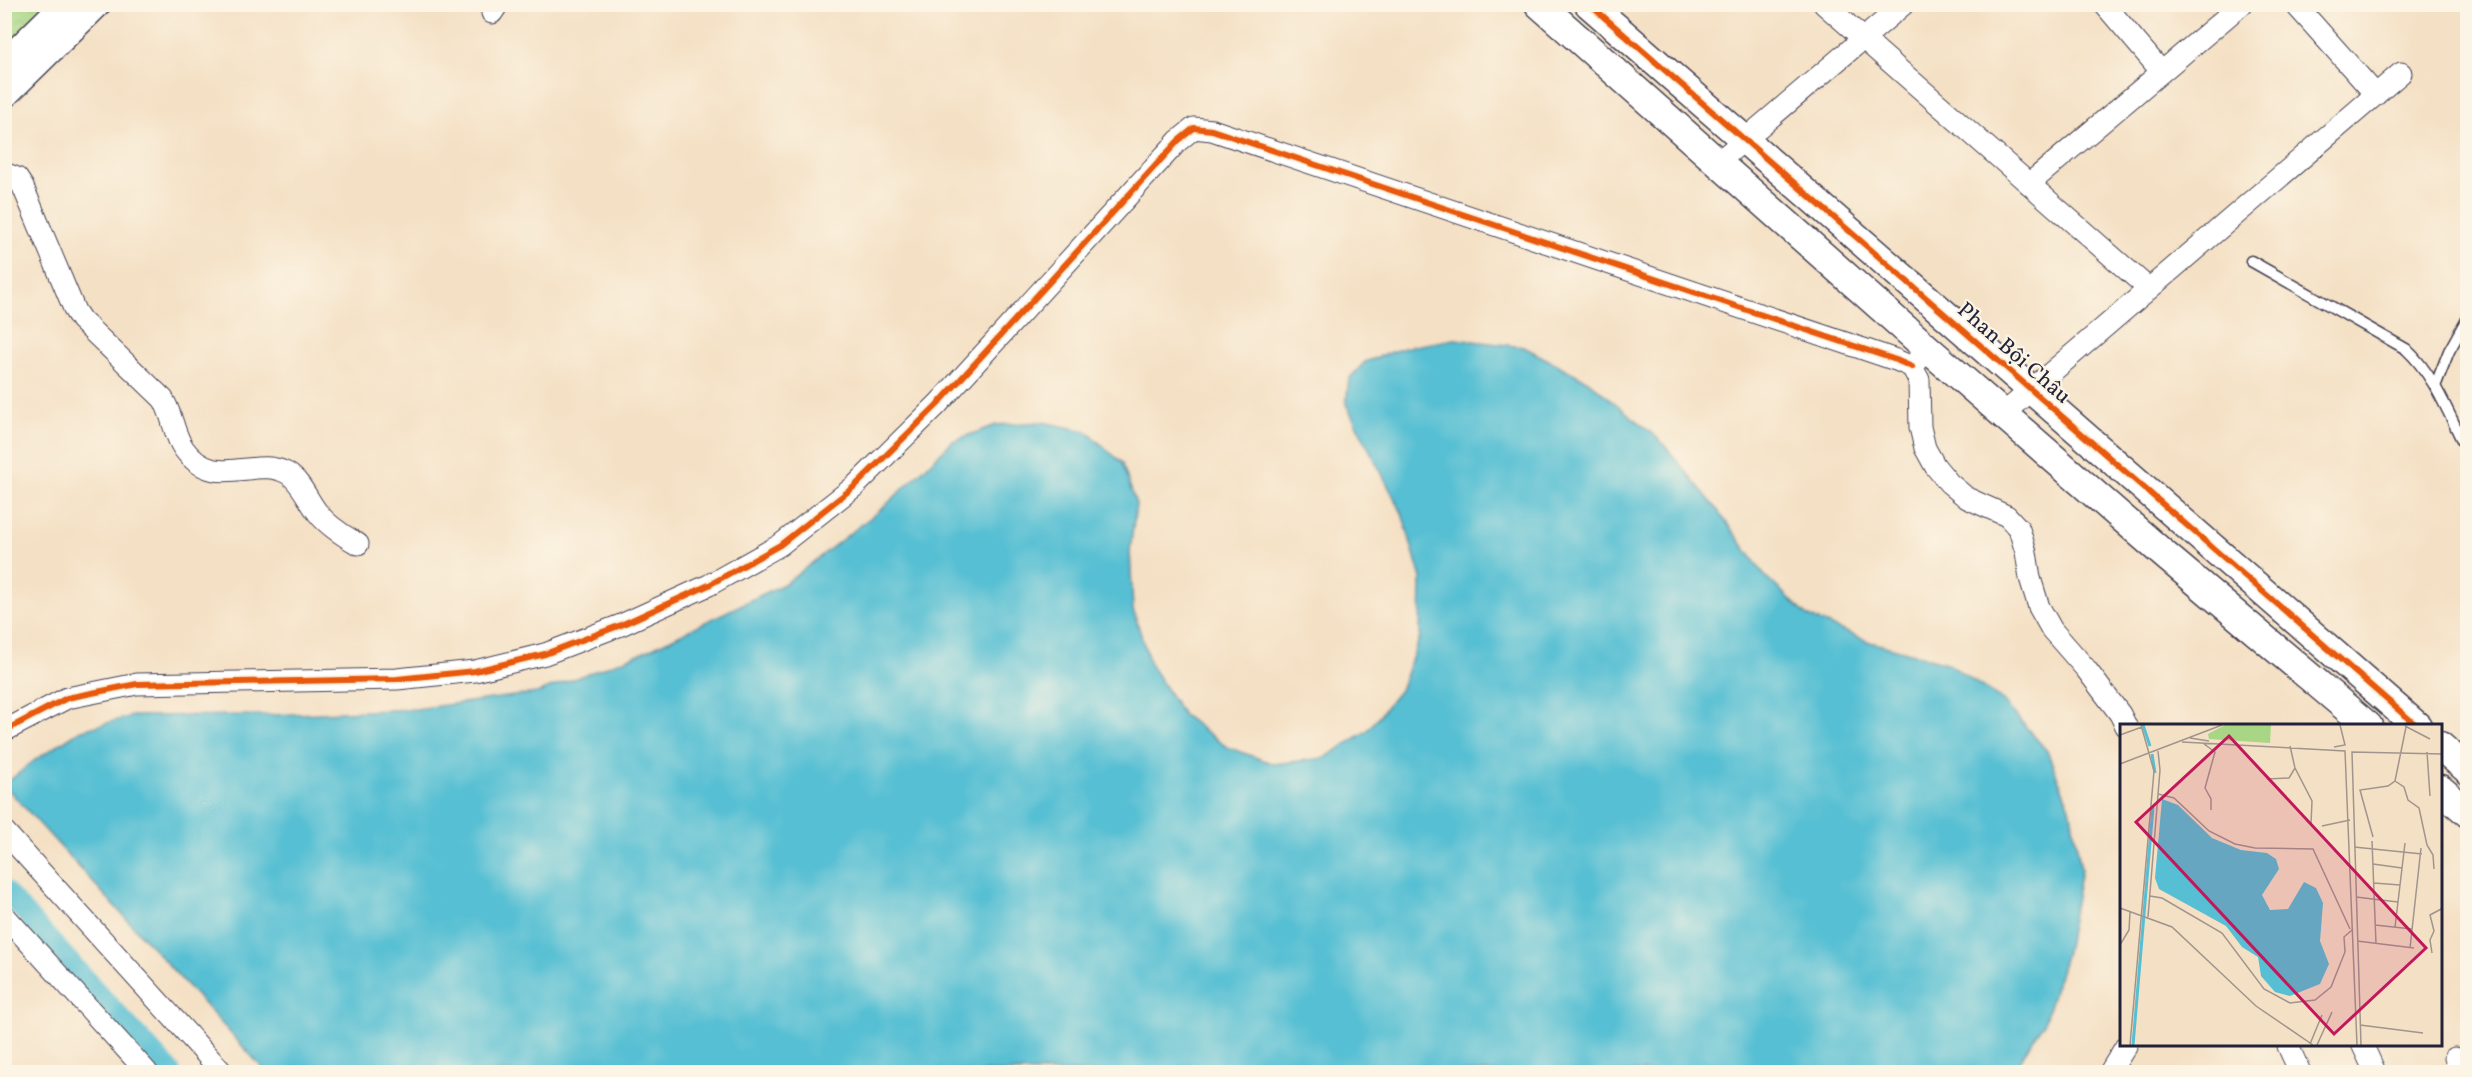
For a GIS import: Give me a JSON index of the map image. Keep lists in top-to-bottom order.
{
  "streets": {
    "street": ["Phan Bội Châu"]
  }
}
